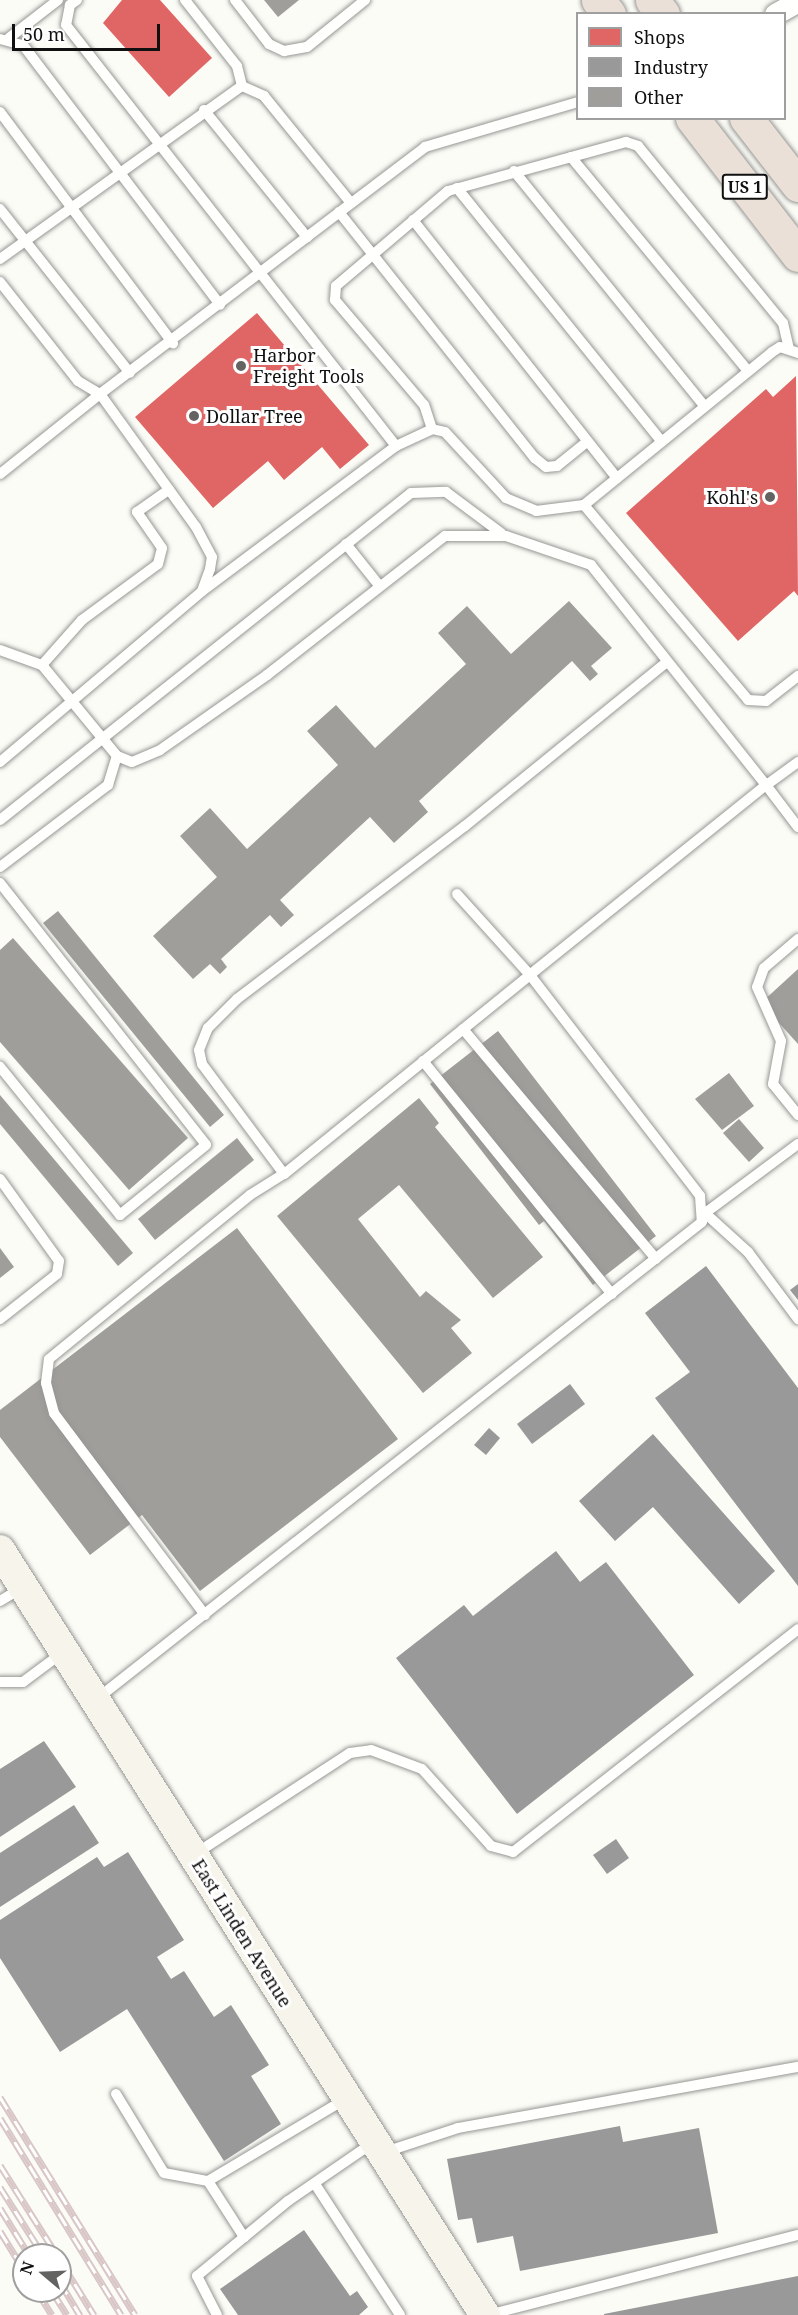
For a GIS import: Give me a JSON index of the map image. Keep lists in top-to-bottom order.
{
  "streets": {
    "highway": ["US 1"],
    "street": ["East Linden Avenue"]
  },
  "places": ["Harbor Freight Tools", "Dollar Tree", "Kohl's"],
  "legend": ["Shops", "Industry", "Other"],
  "scale_bar": "50 m",
  "north": "left"
}
